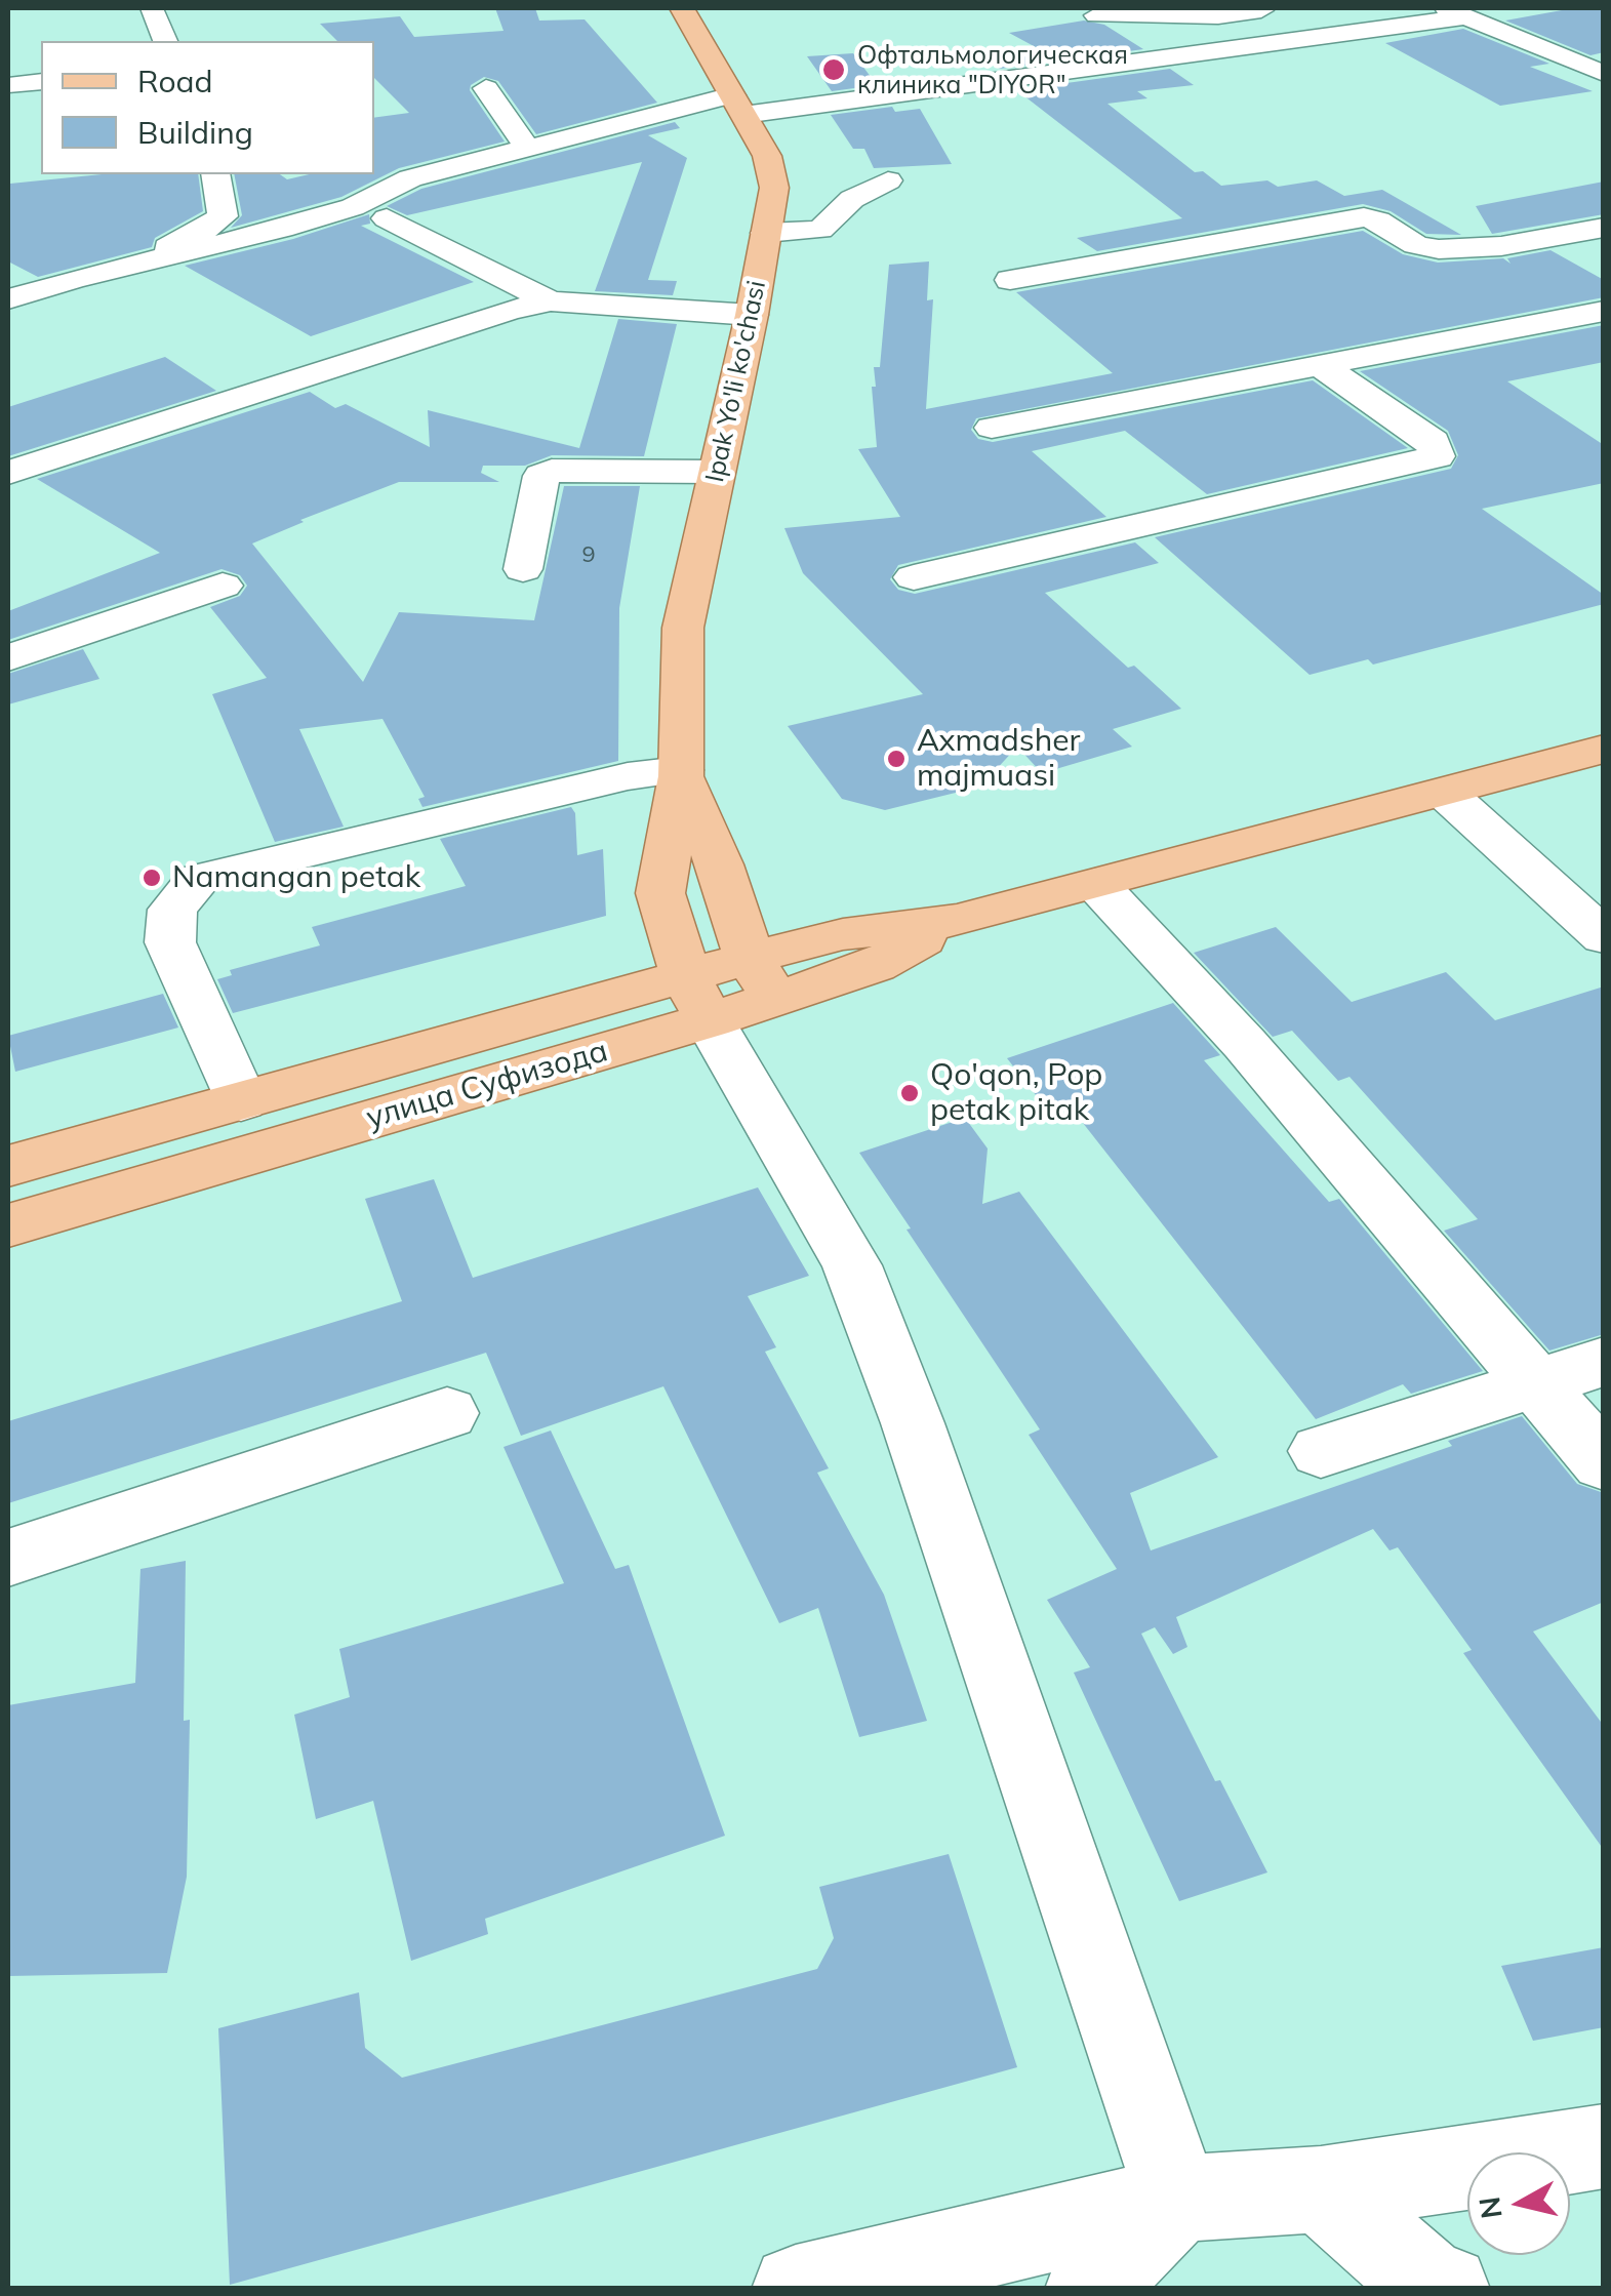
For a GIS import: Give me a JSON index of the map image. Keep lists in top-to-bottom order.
{
  "streets": {
    "main road": ["Ipak Yo'li ko'chasi", "улица Суфизода"]
  },
  "crossings": [
    ["Ipak Yo'li ko'chasi", "улица Суфизода"]
  ],
  "places": [
    "Офтальмологическая клиника \"DIYOR\"",
    "Axmadsher majmuasi",
    "Namangan petak",
    "Qo'qon, Pop petak pitak"
  ],
  "house_numbers": ["9"],
  "legend": ["Road", "Building"],
  "north": "left"
}
